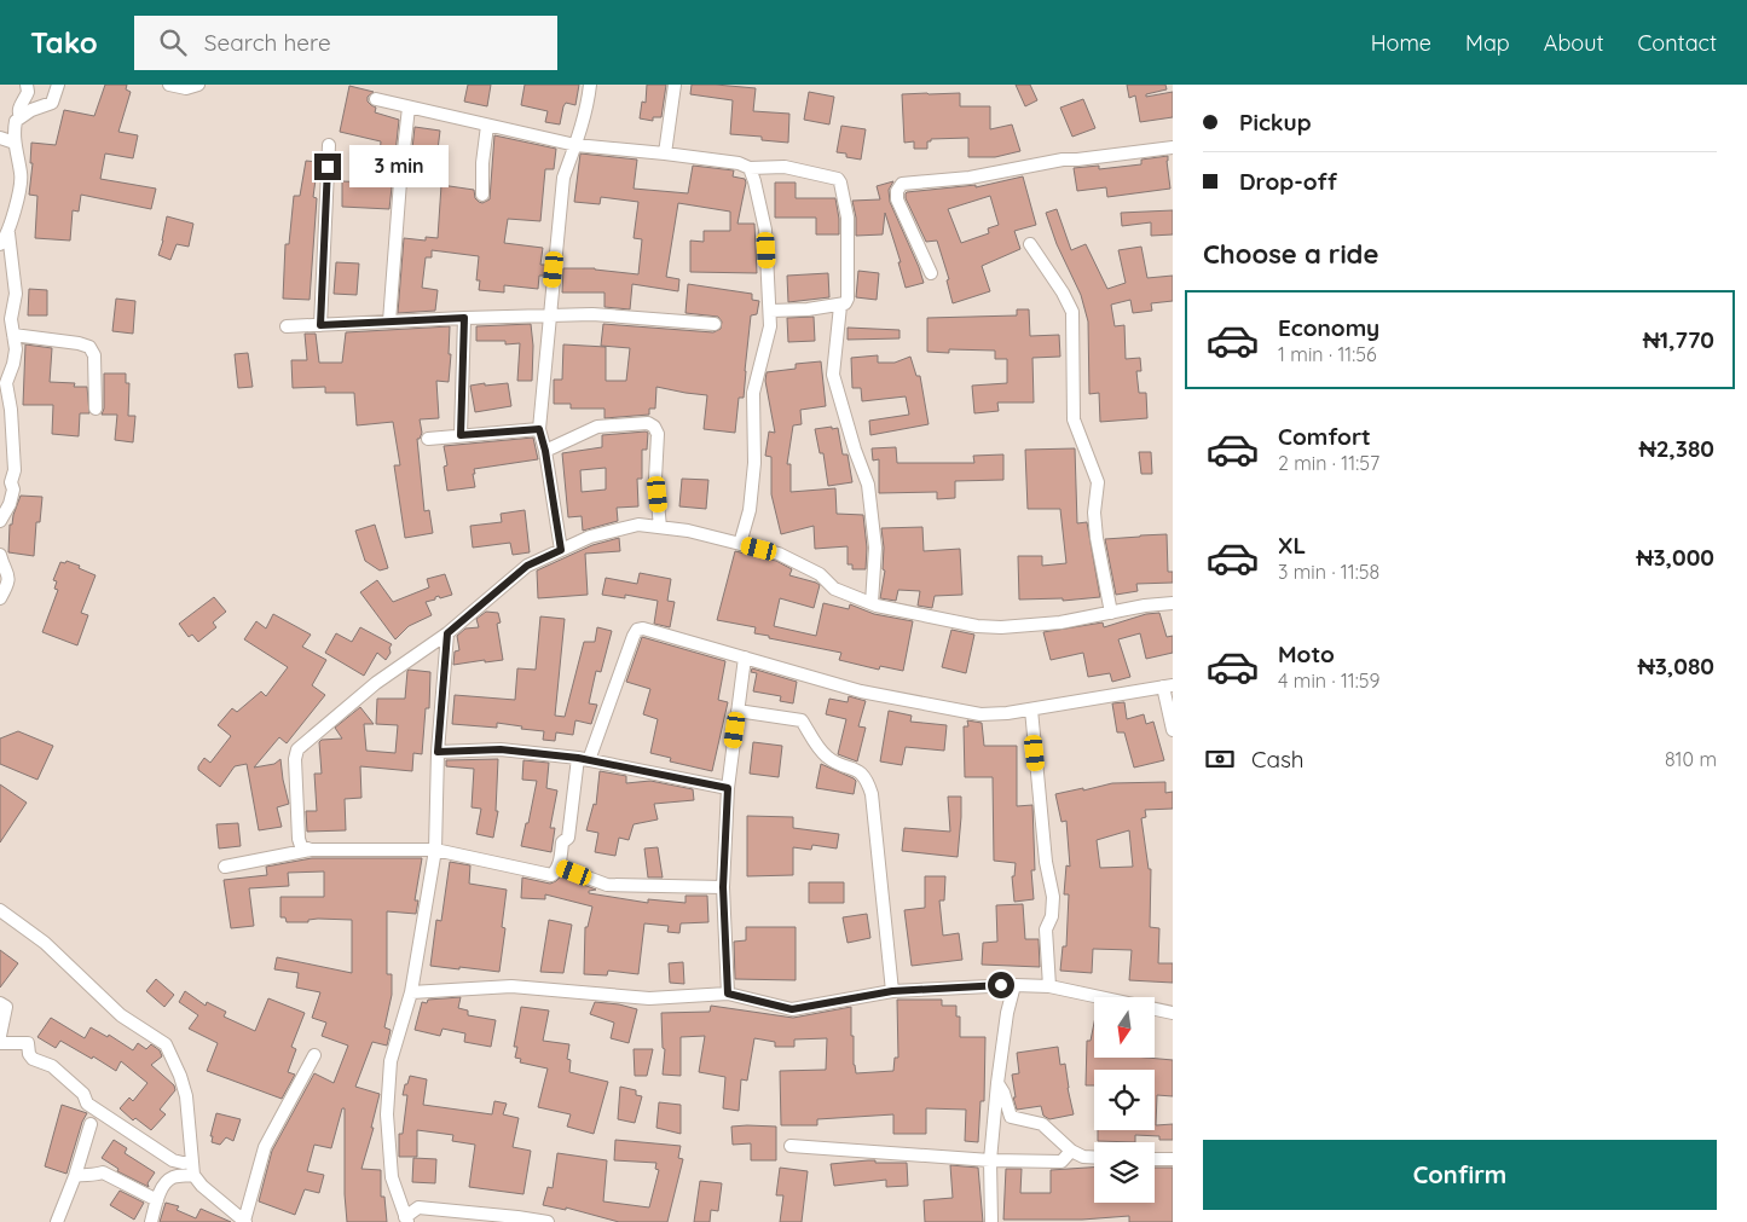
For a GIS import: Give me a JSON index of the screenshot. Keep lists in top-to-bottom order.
{
  "north": "bottom",
  "page": {
    "header": "Tako",
    "search": "Search here",
    "nav": [
      "Home",
      "Map",
      "About",
      "Contact"
    ],
    "banner": ["Pickup", "Drop-off"],
    "bubble": "3 min",
    "heading": "Choose a ride",
    "list": [
      {
        "name": "Economy",
        "note": "1 min · 11:56",
        "value": "₦1,770"
      },
      {
        "name": "Comfort",
        "note": "2 min · 11:57",
        "value": "₦2,380"
      },
      {
        "name": "XL",
        "note": "3 min · 11:58",
        "value": "₦3,000"
      },
      {
        "name": "Moto",
        "note": "4 min · 11:59",
        "value": "₦3,080"
      }
    ],
    "pay": ["Cash", "810 m"],
    "buttons": "Confirm"
  }
}
